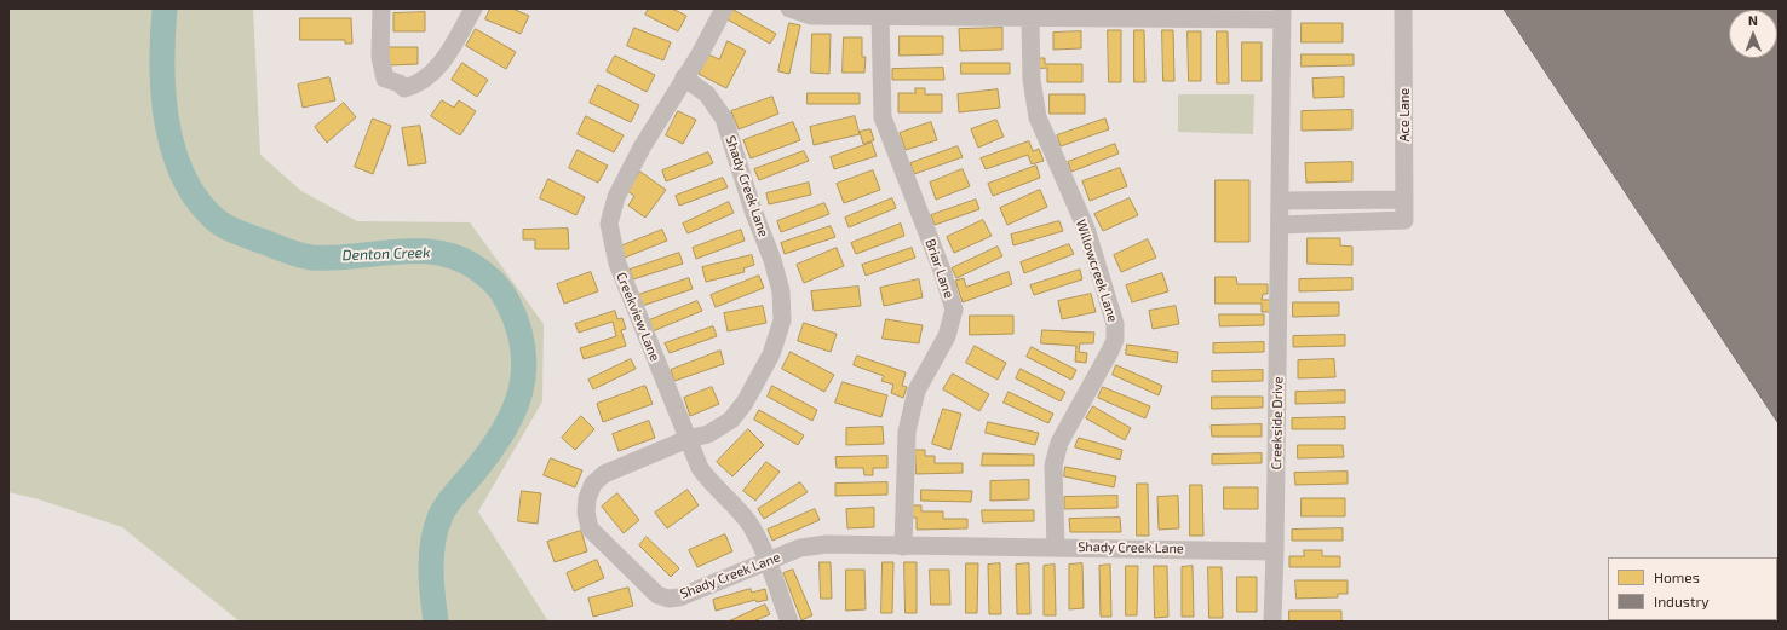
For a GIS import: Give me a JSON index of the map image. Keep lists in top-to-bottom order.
{
  "streets": {
    "street": [
      "Ace Lane",
      "Shady Creek Lane",
      "Briar Lane",
      "Willowcreek Lane",
      "Creekview Lane",
      "Creekside Drive"
    ]
  },
  "crossings": [
    ["Ace Lane", "Creekside Drive"],
    ["Shady Creek Lane", "Briar Lane"],
    ["Shady Creek Lane", "Willowcreek Lane"],
    ["Shady Creek Lane", "Creekview Lane"],
    ["Shady Creek Lane", "Creekside Drive"]
  ],
  "water": ["Denton Creek"],
  "legend": ["Homes", "Industry"],
  "north": "top"
}
